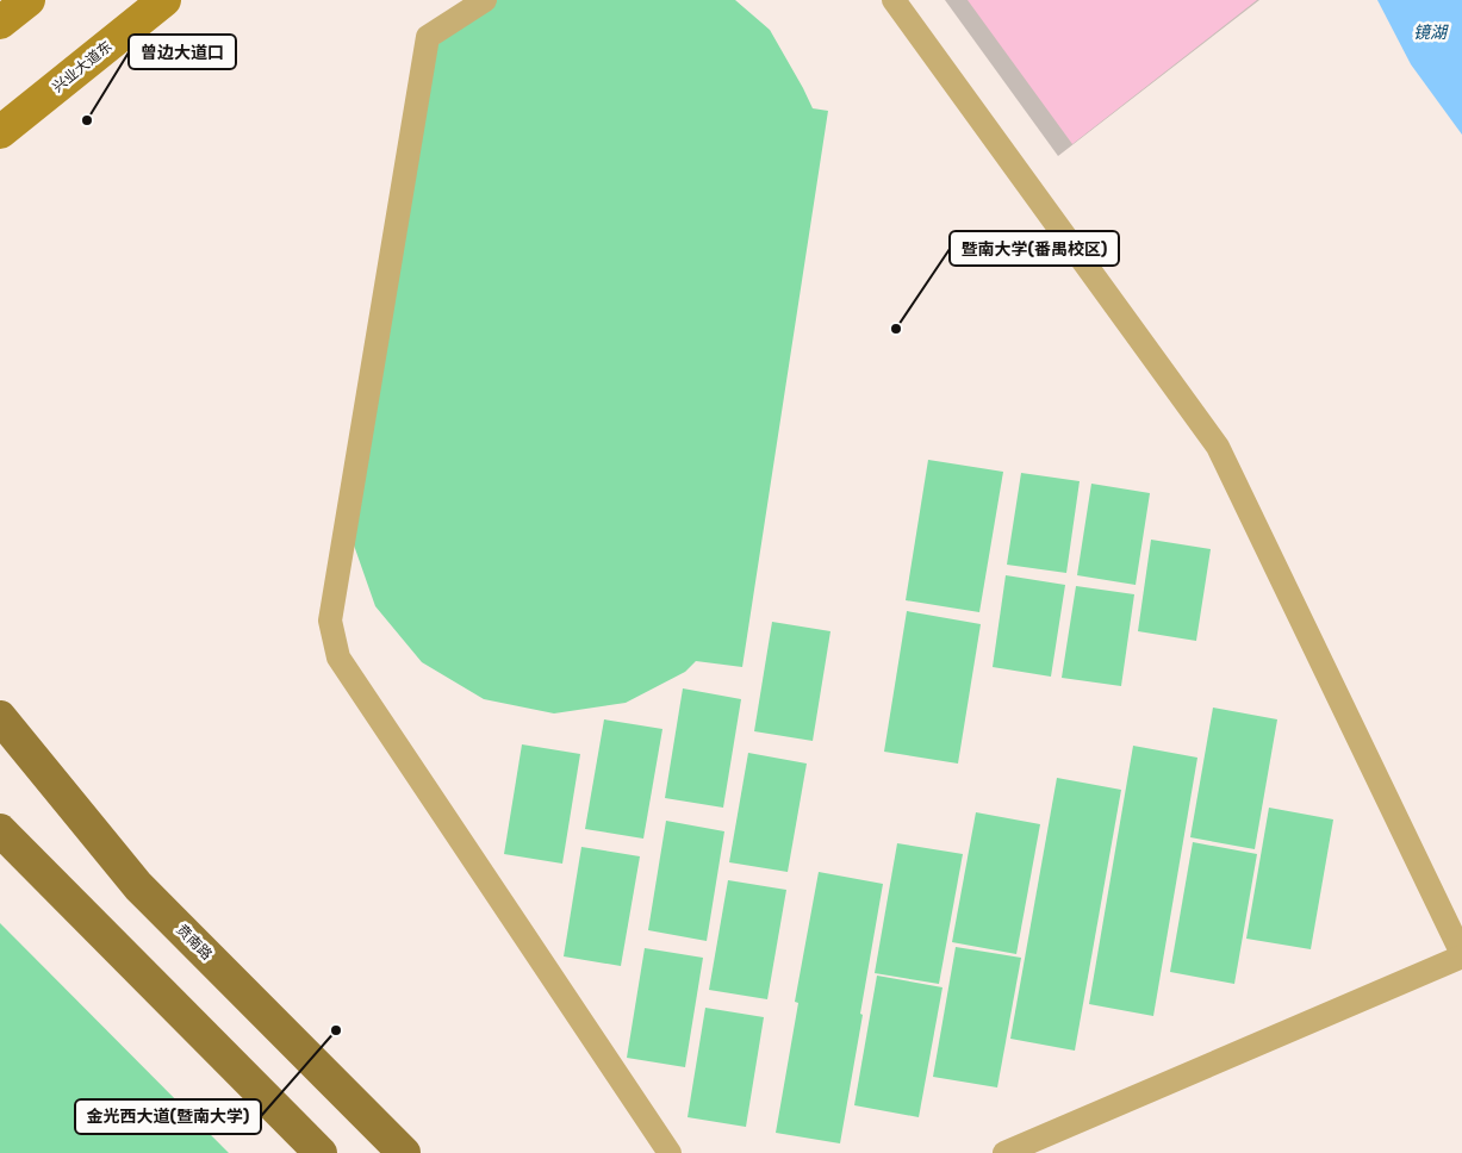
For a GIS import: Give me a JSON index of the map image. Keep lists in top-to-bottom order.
{
  "streets": {
    "main road": ["兴业大道东", "贲南路"]
  },
  "water": ["镜湖"],
  "places": ["曾边大道口", "暨南大学(番禺校区)", "金光西大道(暨南大学)"]
}
